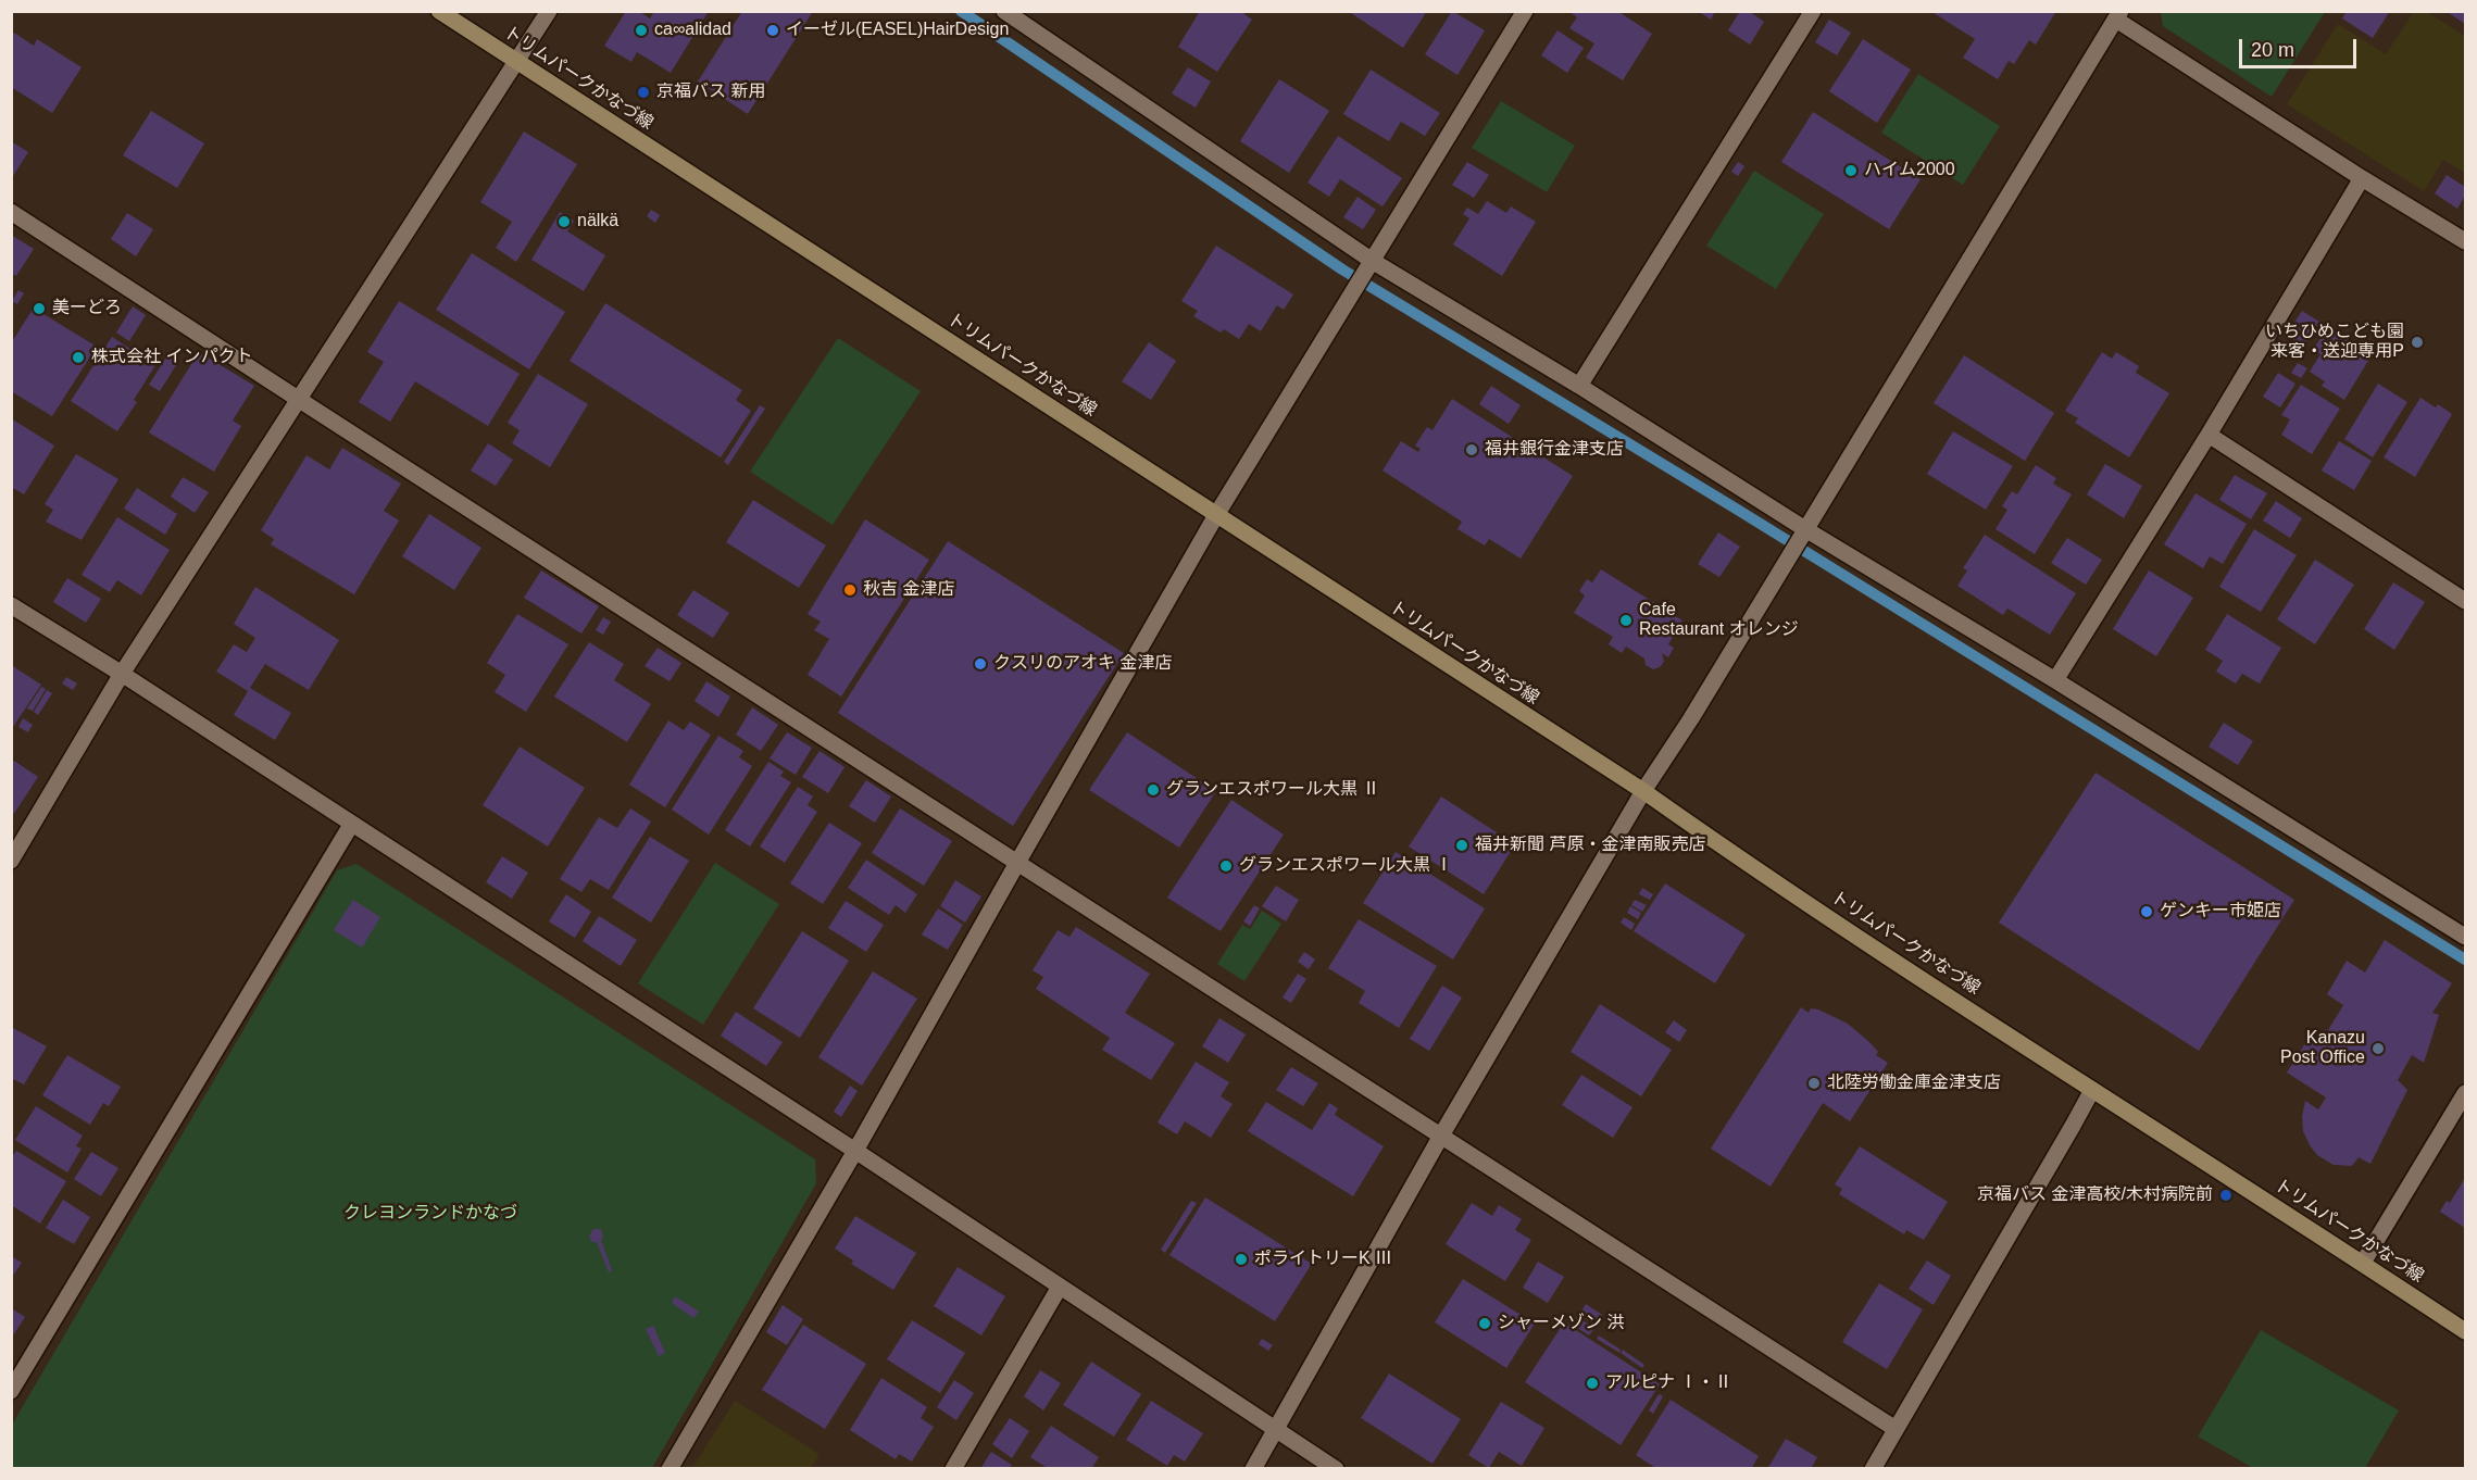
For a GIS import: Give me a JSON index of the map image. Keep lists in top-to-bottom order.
{
  "streets": {
    "main road": ["トリムパークかなづ線"]
  },
  "parks": ["クレヨンランドかなづ"],
  "places": [
    "ca∞alidad",
    "イーゼル(EASEL)HairDesign",
    "京福バス 新用",
    "ハイム2000",
    "nälkä",
    "美ーどろ",
    "いちひめこども園 来客・送迎専用P",
    "株式会社 インパクト",
    "福井銀行金津支店",
    "秋吉 金津店",
    "Cafe Restaurant オレンジ",
    "クスリのアオキ 金津店",
    "グランエスポワール大黒 Ⅱ",
    "福井新聞 芦原・金津南販売店",
    "グランエスポワール大黒 Ⅰ",
    "ゲンキー市姫店",
    "Kanazu Post Office",
    "北陸労働金庫金津支店",
    "京福バス 金津高校/木村病院前",
    "ポライトリーK Ⅲ",
    "シャーメゾン 洪",
    "アルピナ Ⅰ・Ⅱ"
  ],
  "scale_bar": "20 m"
}
